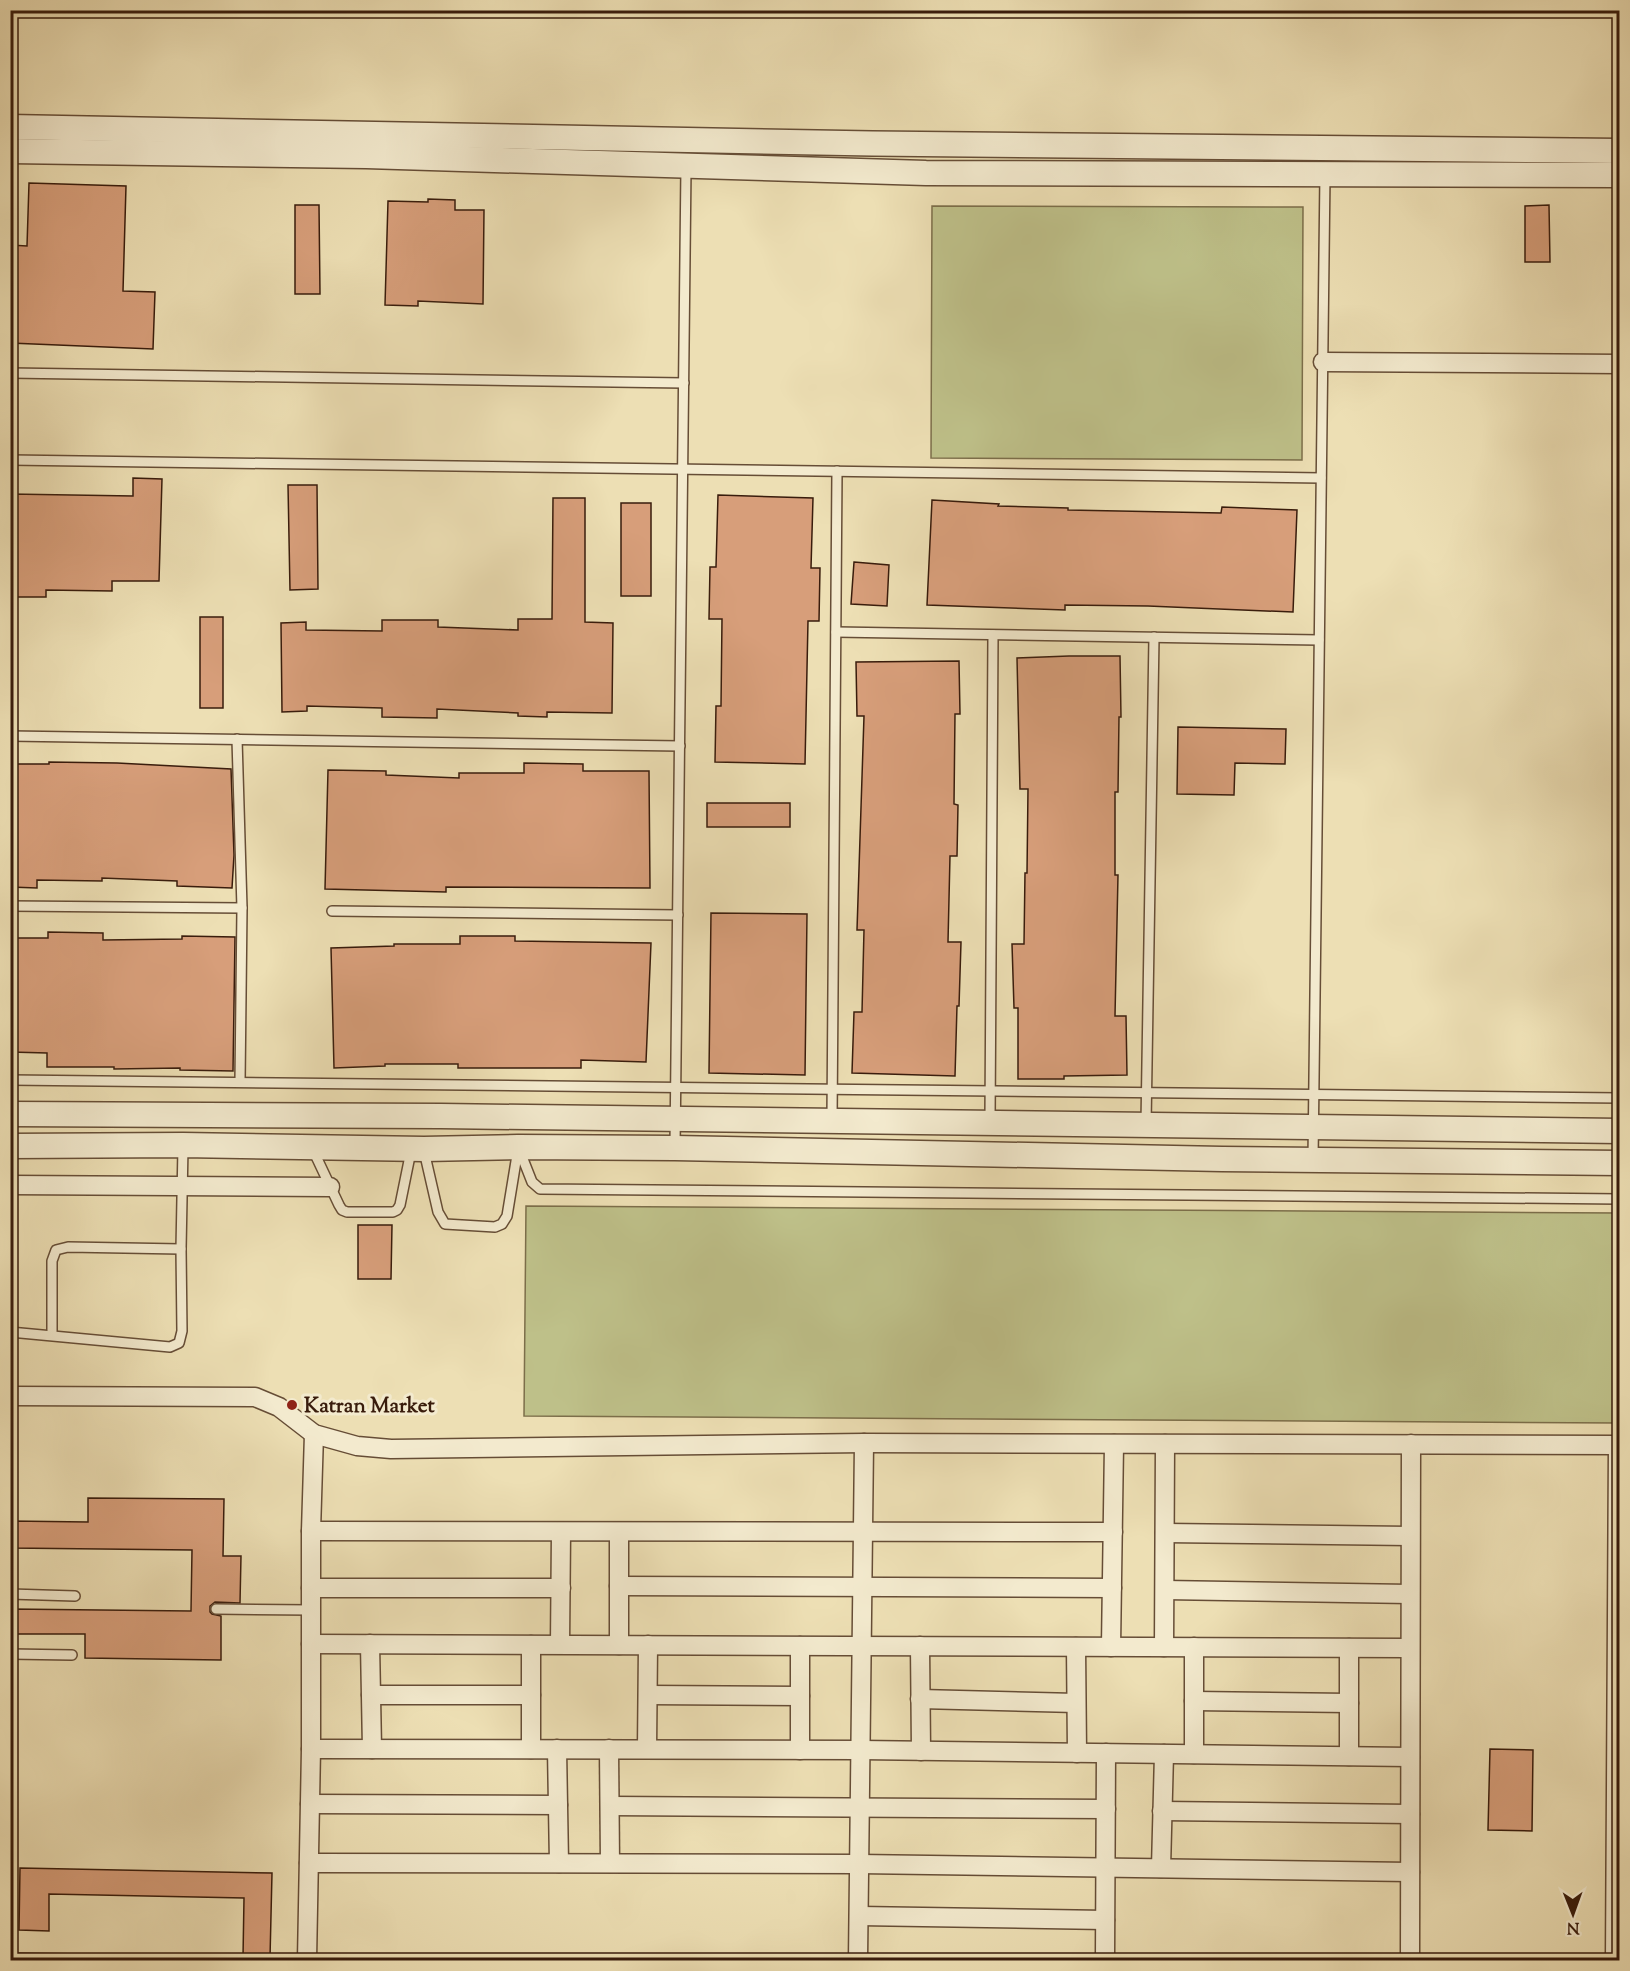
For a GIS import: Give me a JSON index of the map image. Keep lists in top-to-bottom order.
{
  "places": ["Katran Market"],
  "north": "bottom"
}
